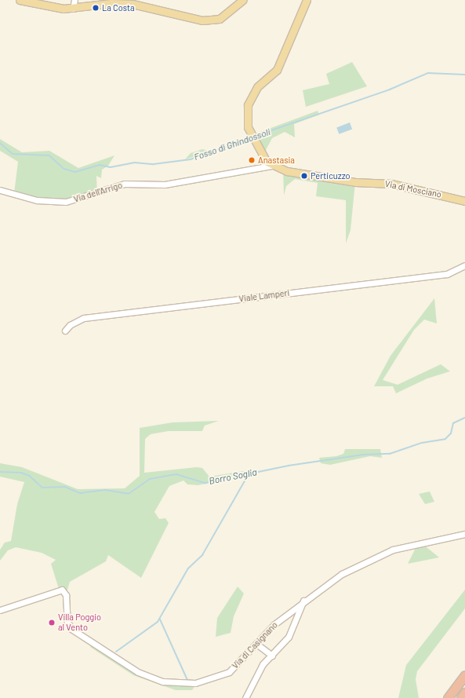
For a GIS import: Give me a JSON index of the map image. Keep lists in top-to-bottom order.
{
  "streets": {
    "main road": ["Via di Mosciano"],
    "street": ["Via dell'Arrigo", "Viale Lamperi", "Via di Casignano"]
  },
  "crossings": [
    ["Via di Mosciano", "Via dell'Arrigo"]
  ],
  "water": ["Fosso di Ghindossoli", "Borro Soglia"],
  "places": [
    "La Costa",
    "Anastasia",
    "Perticuzzo",
    "Villa Poggio al Vento"
  ]
}
